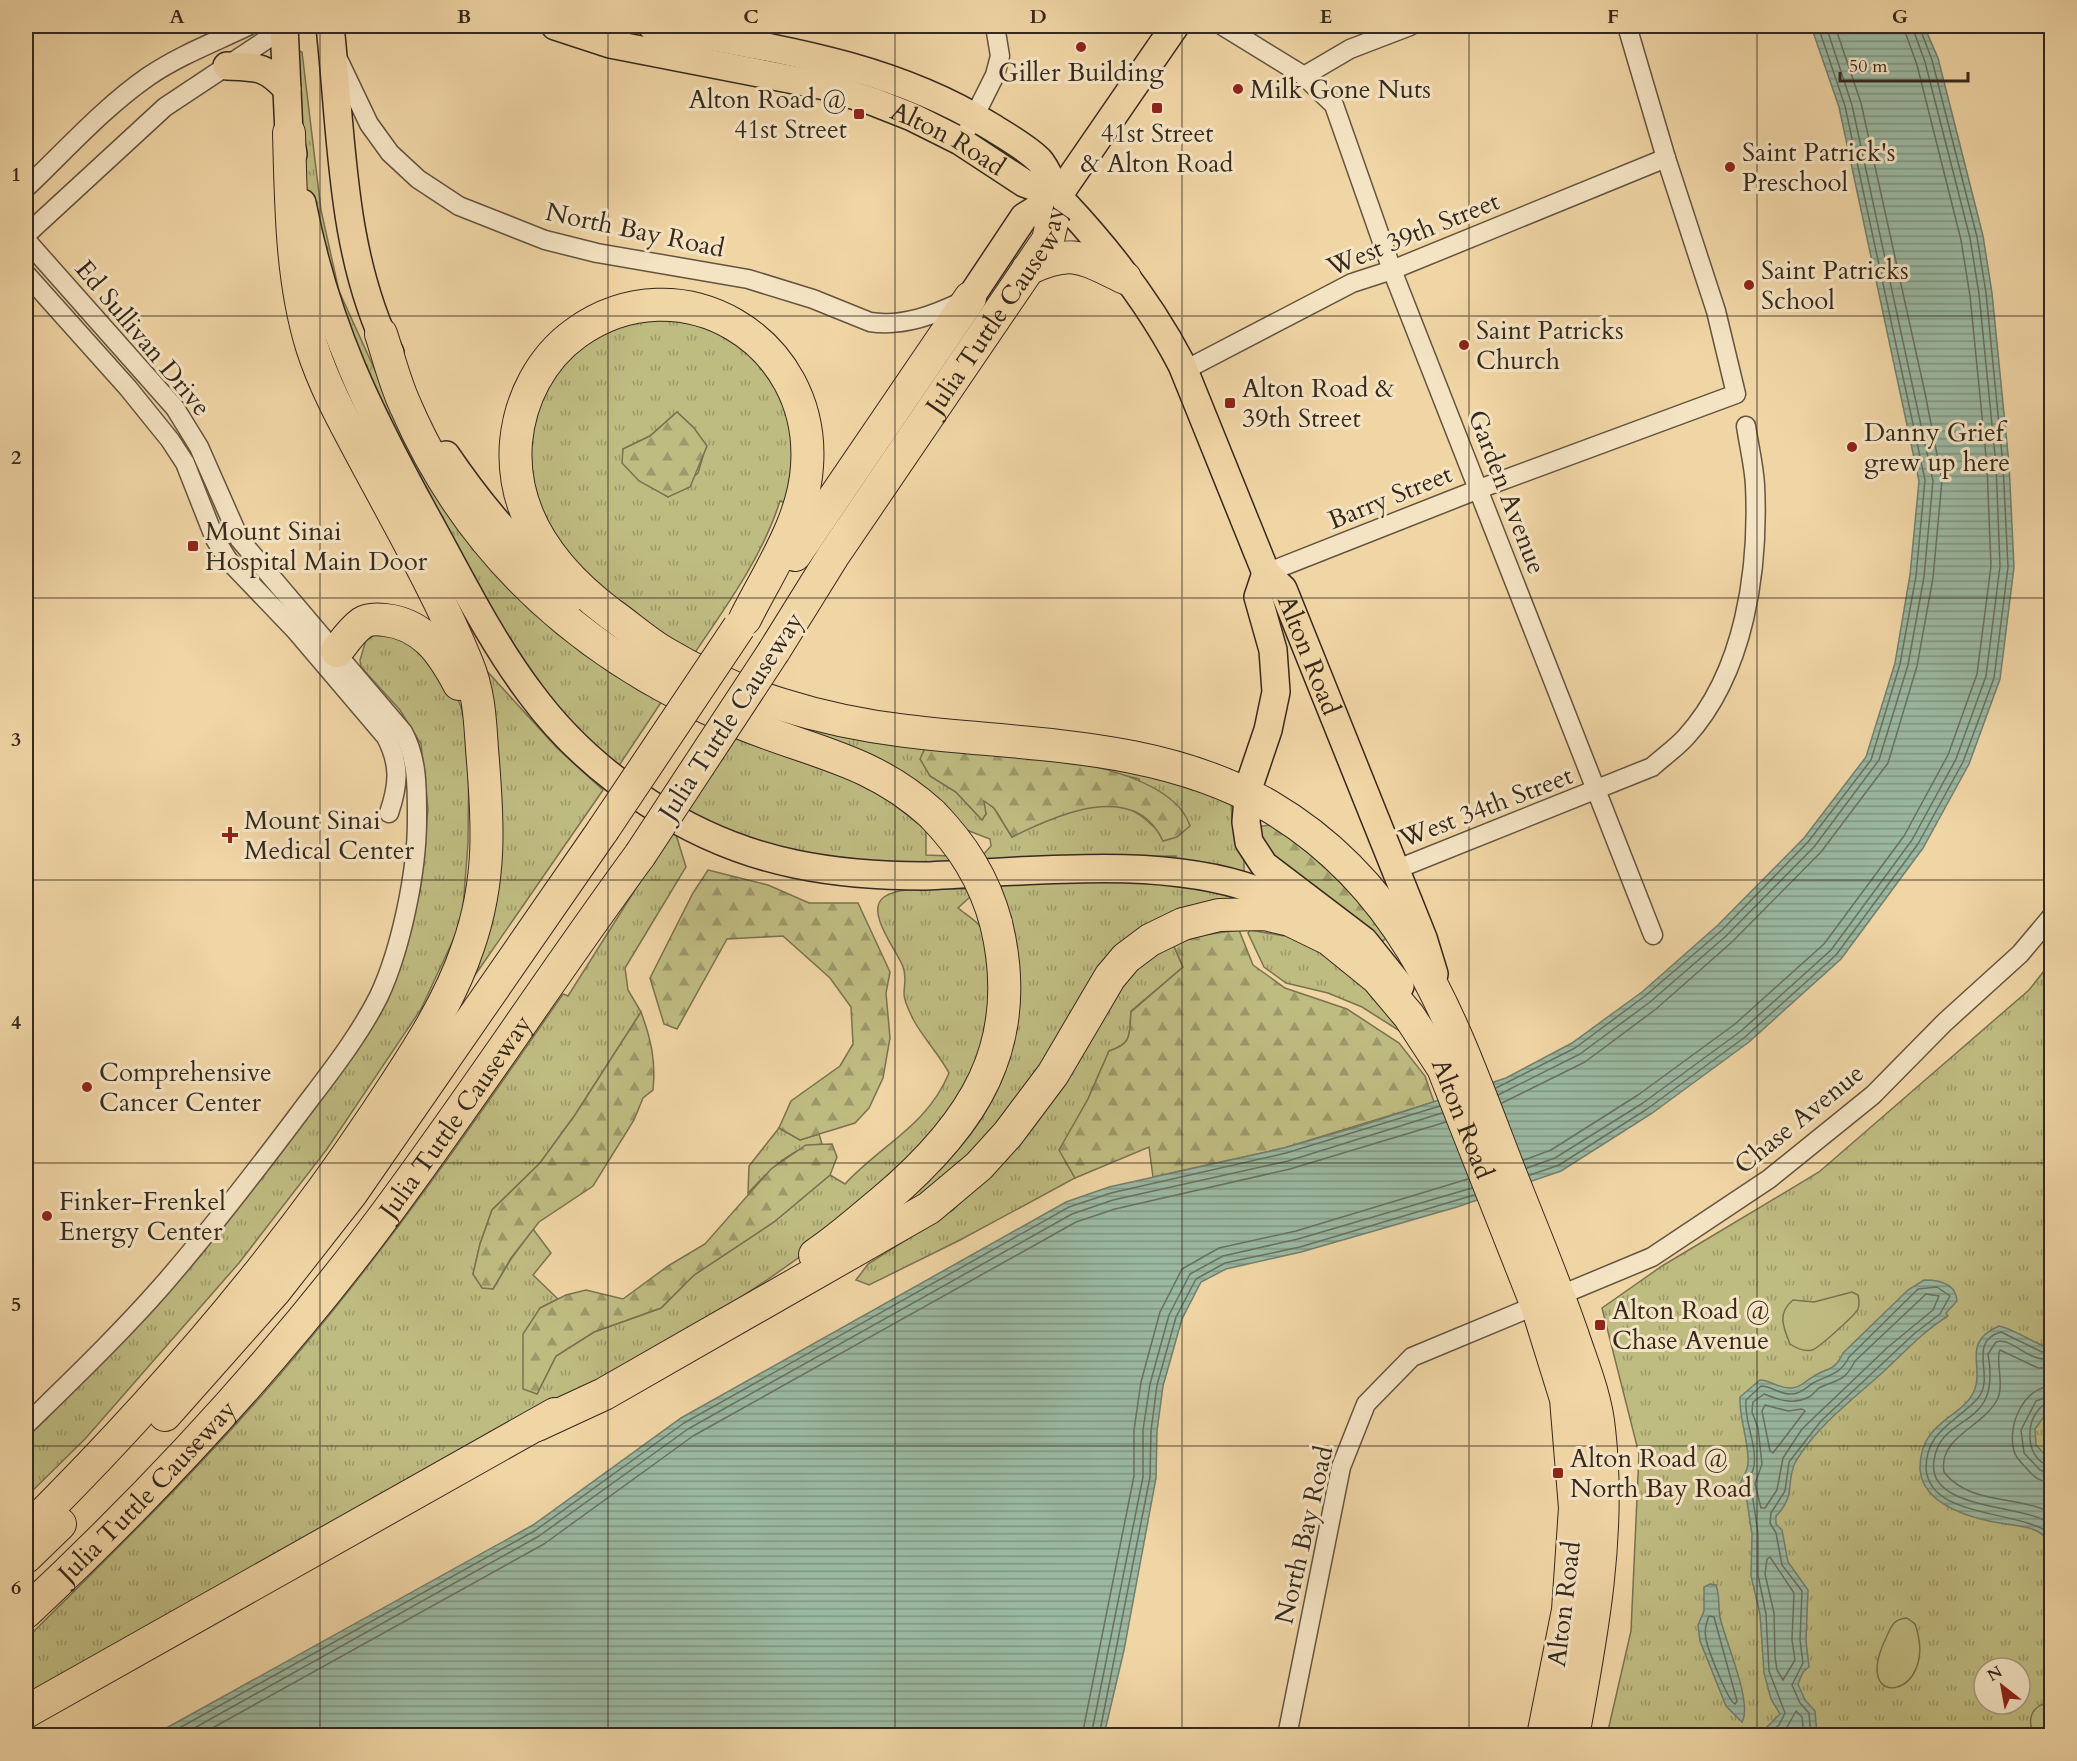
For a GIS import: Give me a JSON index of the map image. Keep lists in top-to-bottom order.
{
  "streets": {
    "highway": ["Alton Road", "Julia Tuttle Causeway"],
    "street": [
      "North Bay Road",
      "West 39th Street",
      "Ed Sullivan Drive",
      "Garden Avenue",
      "Barry Street",
      "West 34th Street",
      "Chase Avenue"
    ]
  },
  "crossings": [
    ["Alton Road", "North Bay Road"],
    ["Alton Road", "West 39th Street"],
    ["Alton Road", "Julia Tuttle Causeway"],
    ["Alton Road", "Barry Street"],
    ["Alton Road", "West 34th Street"],
    ["Alton Road", "Chase Avenue"],
    ["North Bay Road", "Julia Tuttle Causeway"],
    ["North Bay Road", "Chase Avenue"],
    ["West 39th Street", "Garden Avenue"],
    ["West 39th Street", "Barry Street"],
    ["Garden Avenue", "Barry Street"],
    ["Garden Avenue", "West 34th Street"]
  ],
  "places": {
    "other": [
      "Giller Building",
      "Milk Gone Nuts",
      "Saint Patrick's Preschool",
      "Saint Patricks School",
      "Saint Patricks Church",
      "Danny Grief grew up here",
      "Comprehensive Cancer Center",
      "Finker-Frenkel Energy Center"
    ],
    "transit": [
      "41st Street & Alton Road",
      "Alton Road @ 41st Street",
      "Alton Road & 39th Street",
      "Mount Sinai Hospital Main Door",
      "Alton Road @ Chase Avenue",
      "Alton Road @ North Bay Road"
    ],
    "health": ["Mount Sinai Medical Center"]
  },
  "scale_bar": "50 m",
  "north": "top left",
  "grid": {
    "columns": [
      "A",
      "B",
      "C",
      "D",
      "E",
      "F",
      "G"
    ],
    "rows": [
      "1",
      "2",
      "3",
      "4",
      "5",
      "6"
    ]
  }
}
